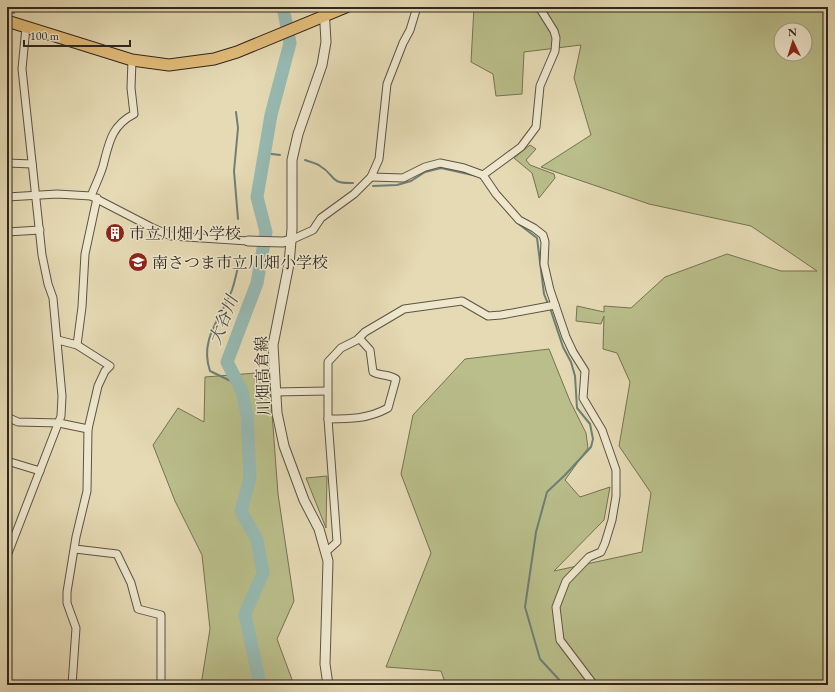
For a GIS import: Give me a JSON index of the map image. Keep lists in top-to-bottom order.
{
  "streets": {
    "street": ["川畑高倉線"]
  },
  "water": ["大谷川"],
  "places": {
    "building": ["市立川畑小学校"],
    "school or university": ["南さつま市立川畑小学校"]
  },
  "scale_bar": "100 m",
  "north": "top"
}
